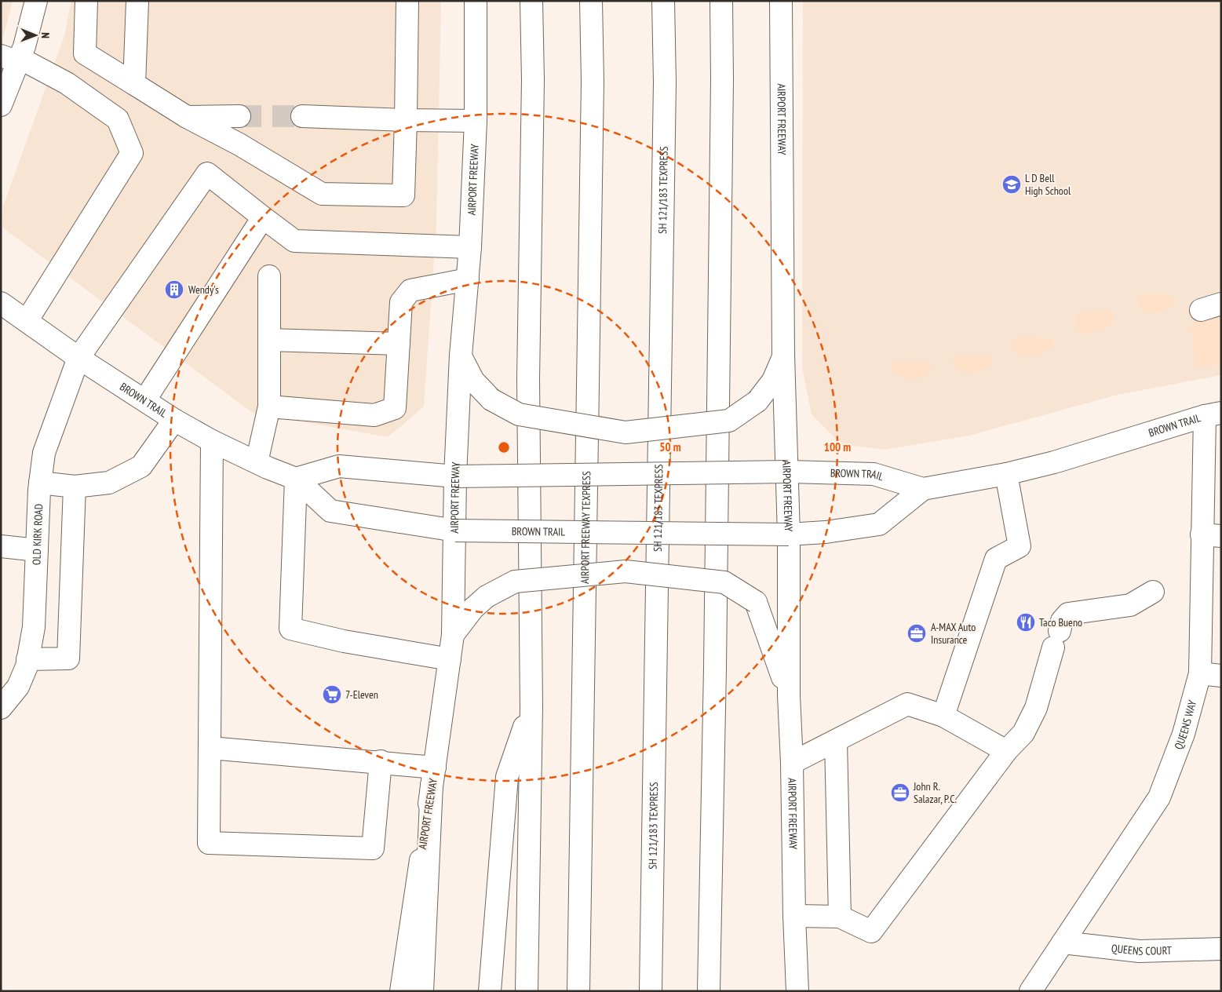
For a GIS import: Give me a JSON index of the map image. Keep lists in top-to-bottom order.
{
  "streets": {
    "main road": [
      "AIRPORT FREEWAY",
      "SH 121/183 TEXPRESS",
      "BROWN TRAIL",
      "AIRPORT FREEWAY TEXPRESS",
      "OLD KIRK ROAD",
      "QUEENS WAY",
      "QUEENS COURT"
    ]
  },
  "crossings": [
    ["AIRPORT FREEWAY", "BROWN TRAIL"],
    ["BROWN TRAIL", "OLD KIRK ROAD"],
    ["BROWN TRAIL", "QUEENS WAY"],
    ["QUEENS WAY", "QUEENS COURT"]
  ],
  "places": {
    "school or university": ["L D Bell High School"],
    "building": ["Wendy's"],
    "restaurant": ["Taco Bueno"],
    "office": ["A-MAX Auto Insurance", "John R. Salazar, P.C."],
    "supermarket": ["7-Eleven"]
  },
  "north": "right",
  "rings": ["50 m", "100 m"]
}
